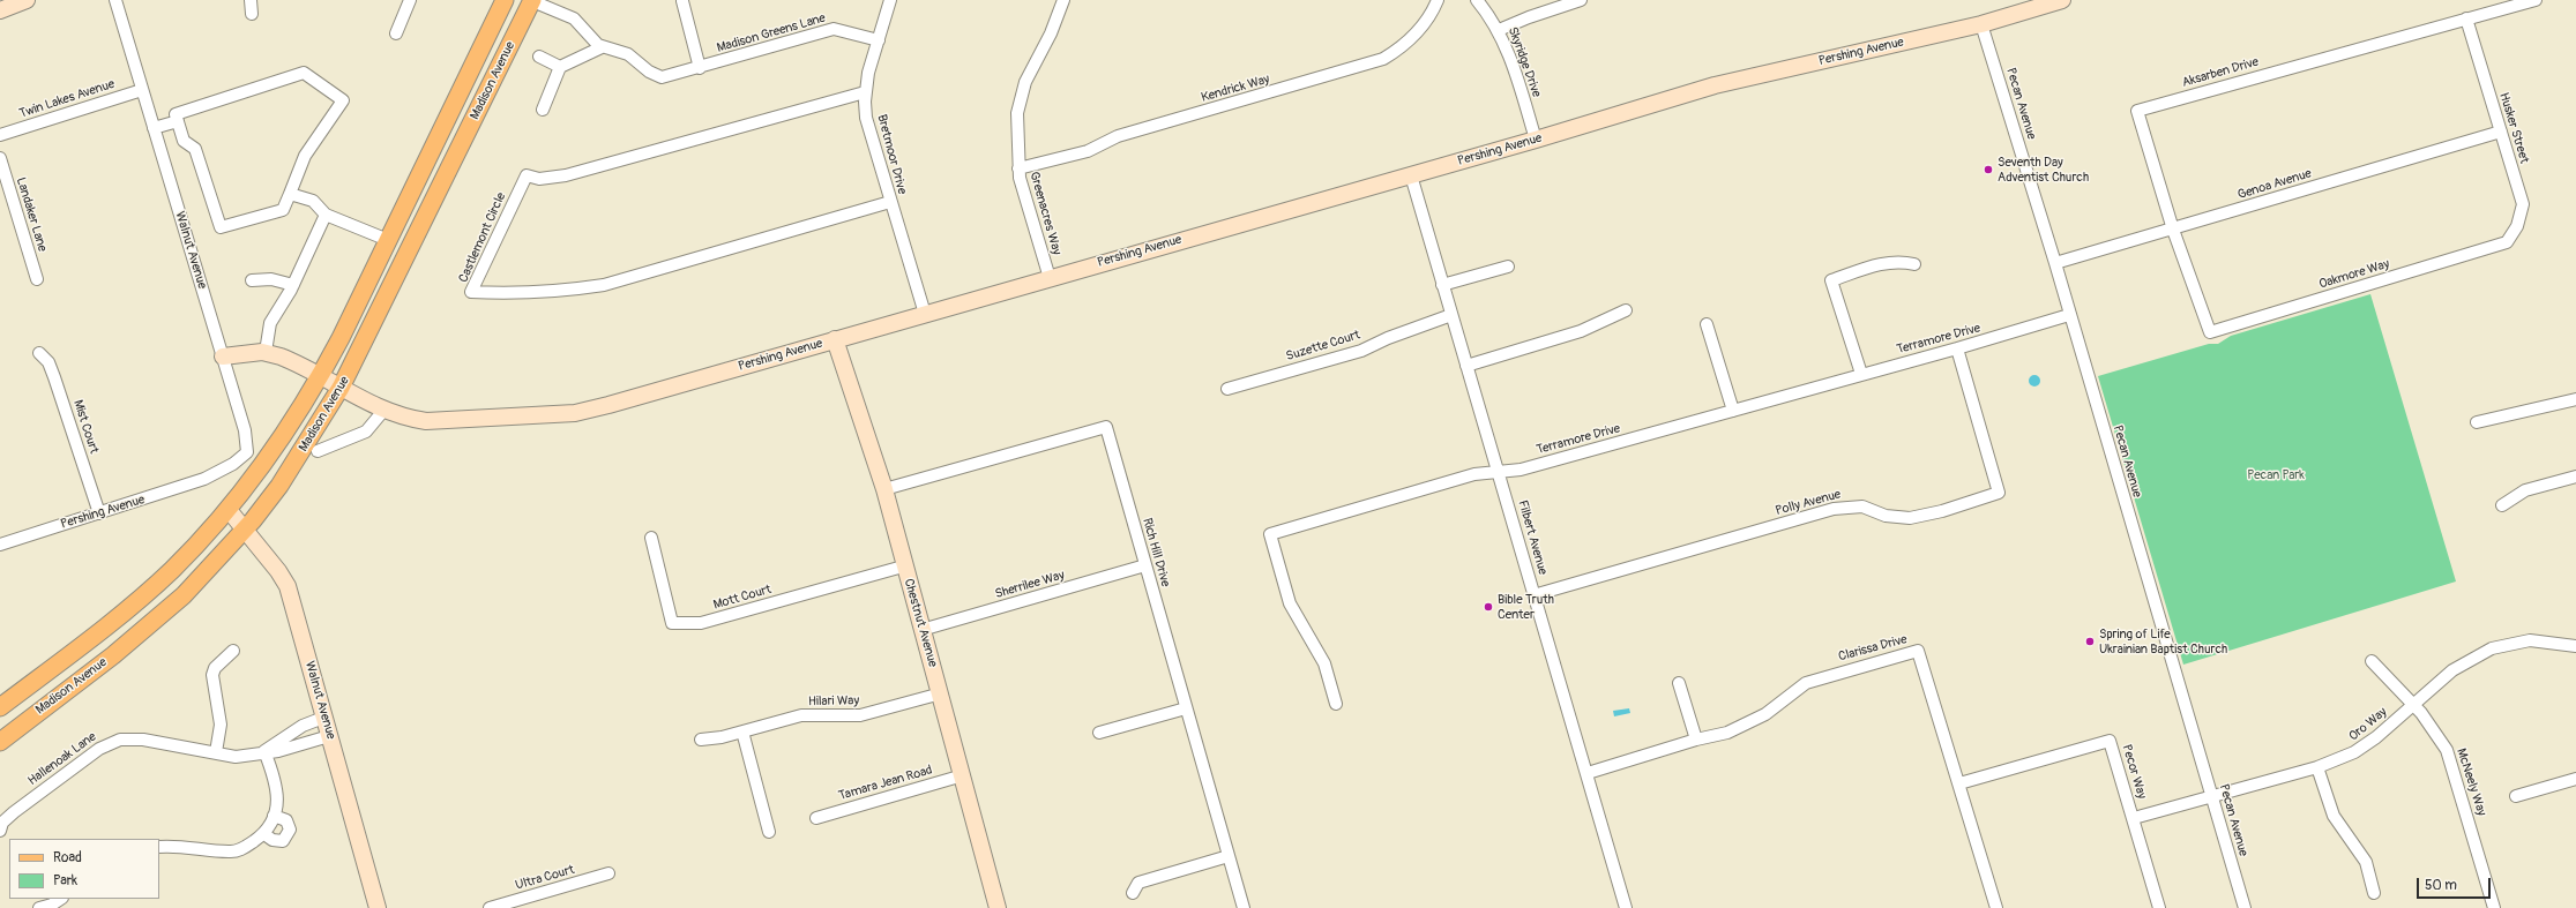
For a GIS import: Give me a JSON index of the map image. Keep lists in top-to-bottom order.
{
  "streets": {
    "main road": ["Madison Avenue"],
    "street": [
      "Madison Greens Lane",
      "Pershing Avenue",
      "Skyridge Drive",
      "Aksarben Drive",
      "Kendrick Way",
      "Twin Lakes Avenue",
      "Pecan Avenue",
      "Husker Street",
      "Bretmoor Drive",
      "Genoa Avenue",
      "Greenacres Way",
      "Landaker Lane",
      "Castlemont Circle",
      "Walnut Avenue",
      "Oakmore Way",
      "Terramore Drive",
      "Suzette Court",
      "Mist Court",
      "Polly Avenue",
      "Filbert Avenue",
      "Rich Hill Drive",
      "Sherrilee Way",
      "Mott Court",
      "Chestnut Avenue",
      "Clarissa Drive",
      "Hilari Way",
      "Oro Way",
      "Hallenoak Lane",
      "Pecor Way",
      "McNeely Way",
      "Tamara Jean Road",
      "Ultra Court"
    ]
  },
  "crossings": [
    ["Madison Greens Lane", "Bretmoor Drive"],
    ["Pershing Avenue", "Skyridge Drive"],
    ["Pershing Avenue", "Madison Avenue"],
    ["Pershing Avenue", "Pecan Avenue"],
    ["Pershing Avenue", "Bretmoor Drive"],
    ["Pershing Avenue", "Greenacres Way"],
    ["Pershing Avenue", "Walnut Avenue"],
    ["Pershing Avenue", "Mist Court"],
    ["Pershing Avenue", "Filbert Avenue"],
    ["Pershing Avenue", "Chestnut Avenue"],
    ["Aksarben Drive", "Husker Street"],
    ["Aksarben Drive", "Genoa Avenue"],
    ["Aksarben Drive", "Oakmore Way"],
    ["Madison Avenue", "Walnut Avenue"],
    ["Kendrick Way", "Greenacres Way"],
    ["Twin Lakes Avenue", "Walnut Avenue"],
    ["Pecan Avenue", "Genoa Avenue"],
    ["Pecan Avenue", "Terramore Drive"],
    ["Pecan Avenue", "Oro Way"],
    ["Husker Street", "Genoa Avenue"],
    ["Husker Street", "Oakmore Way"],
    ["Bretmoor Drive", "Castlemont Circle"],
    ["Walnut Avenue", "Hallenoak Lane"],
    ["Terramore Drive", "Polly Avenue"],
    ["Terramore Drive", "Filbert Avenue"],
    ["Suzette Court", "Filbert Avenue"],
    ["Polly Avenue", "Filbert Avenue"],
    ["Filbert Avenue", "Clarissa Drive"],
    ["Rich Hill Drive", "Sherrilee Way"],
    ["Rich Hill Drive", "Chestnut Avenue"],
    ["Sherrilee Way", "Chestnut Avenue"],
    ["Mott Court", "Chestnut Avenue"],
    ["Chestnut Avenue", "Hilari Way"],
    ["Chestnut Avenue", "Tamara Jean Road"],
    ["Clarissa Drive", "Pecor Way"],
    ["Oro Way", "Pecor Way"],
    ["Oro Way", "McNeely Way"]
  ],
  "parks": ["Pecan Park"],
  "places": ["Seventh Day Adventist Church", "Bible Truth Center", "Spring of Life Ukrainian Baptist Church"],
  "legend": ["Road", "Park"],
  "scale_bar": "50 m"
}
